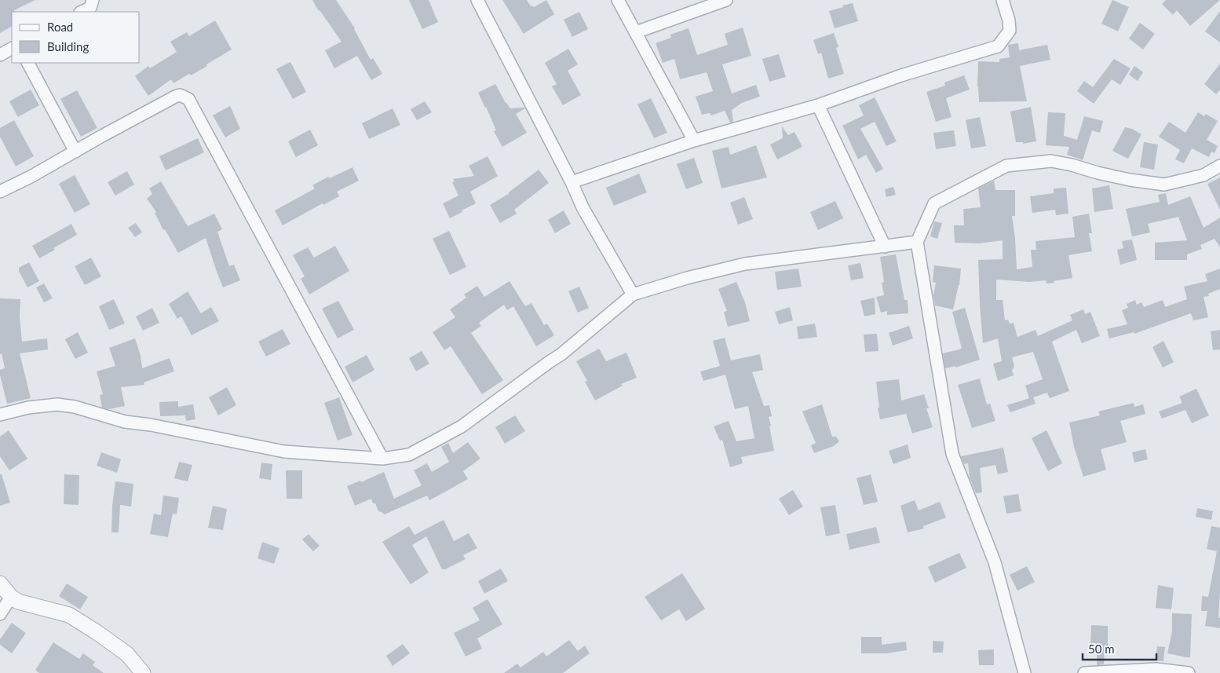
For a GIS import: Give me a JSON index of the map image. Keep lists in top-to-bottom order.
{
  "legend": ["Road", "Building"],
  "scale_bar": "50 m"
}
